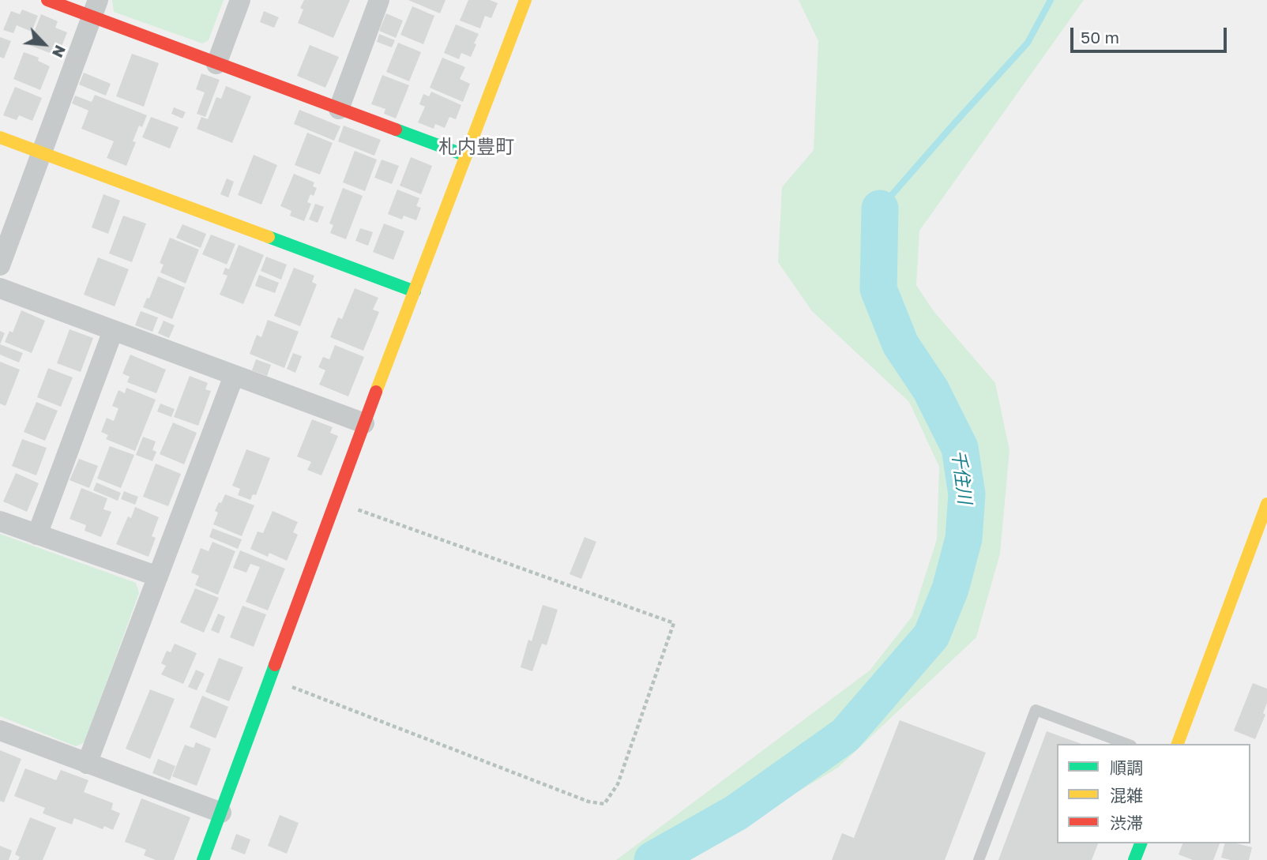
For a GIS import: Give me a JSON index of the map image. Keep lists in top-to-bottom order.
{
  "districts": ["札内豊町"],
  "water": ["千住川"],
  "legend": ["順調", "混雑", "渋滞"],
  "scale_bar": "50 m",
  "north": "bottom right"
}
